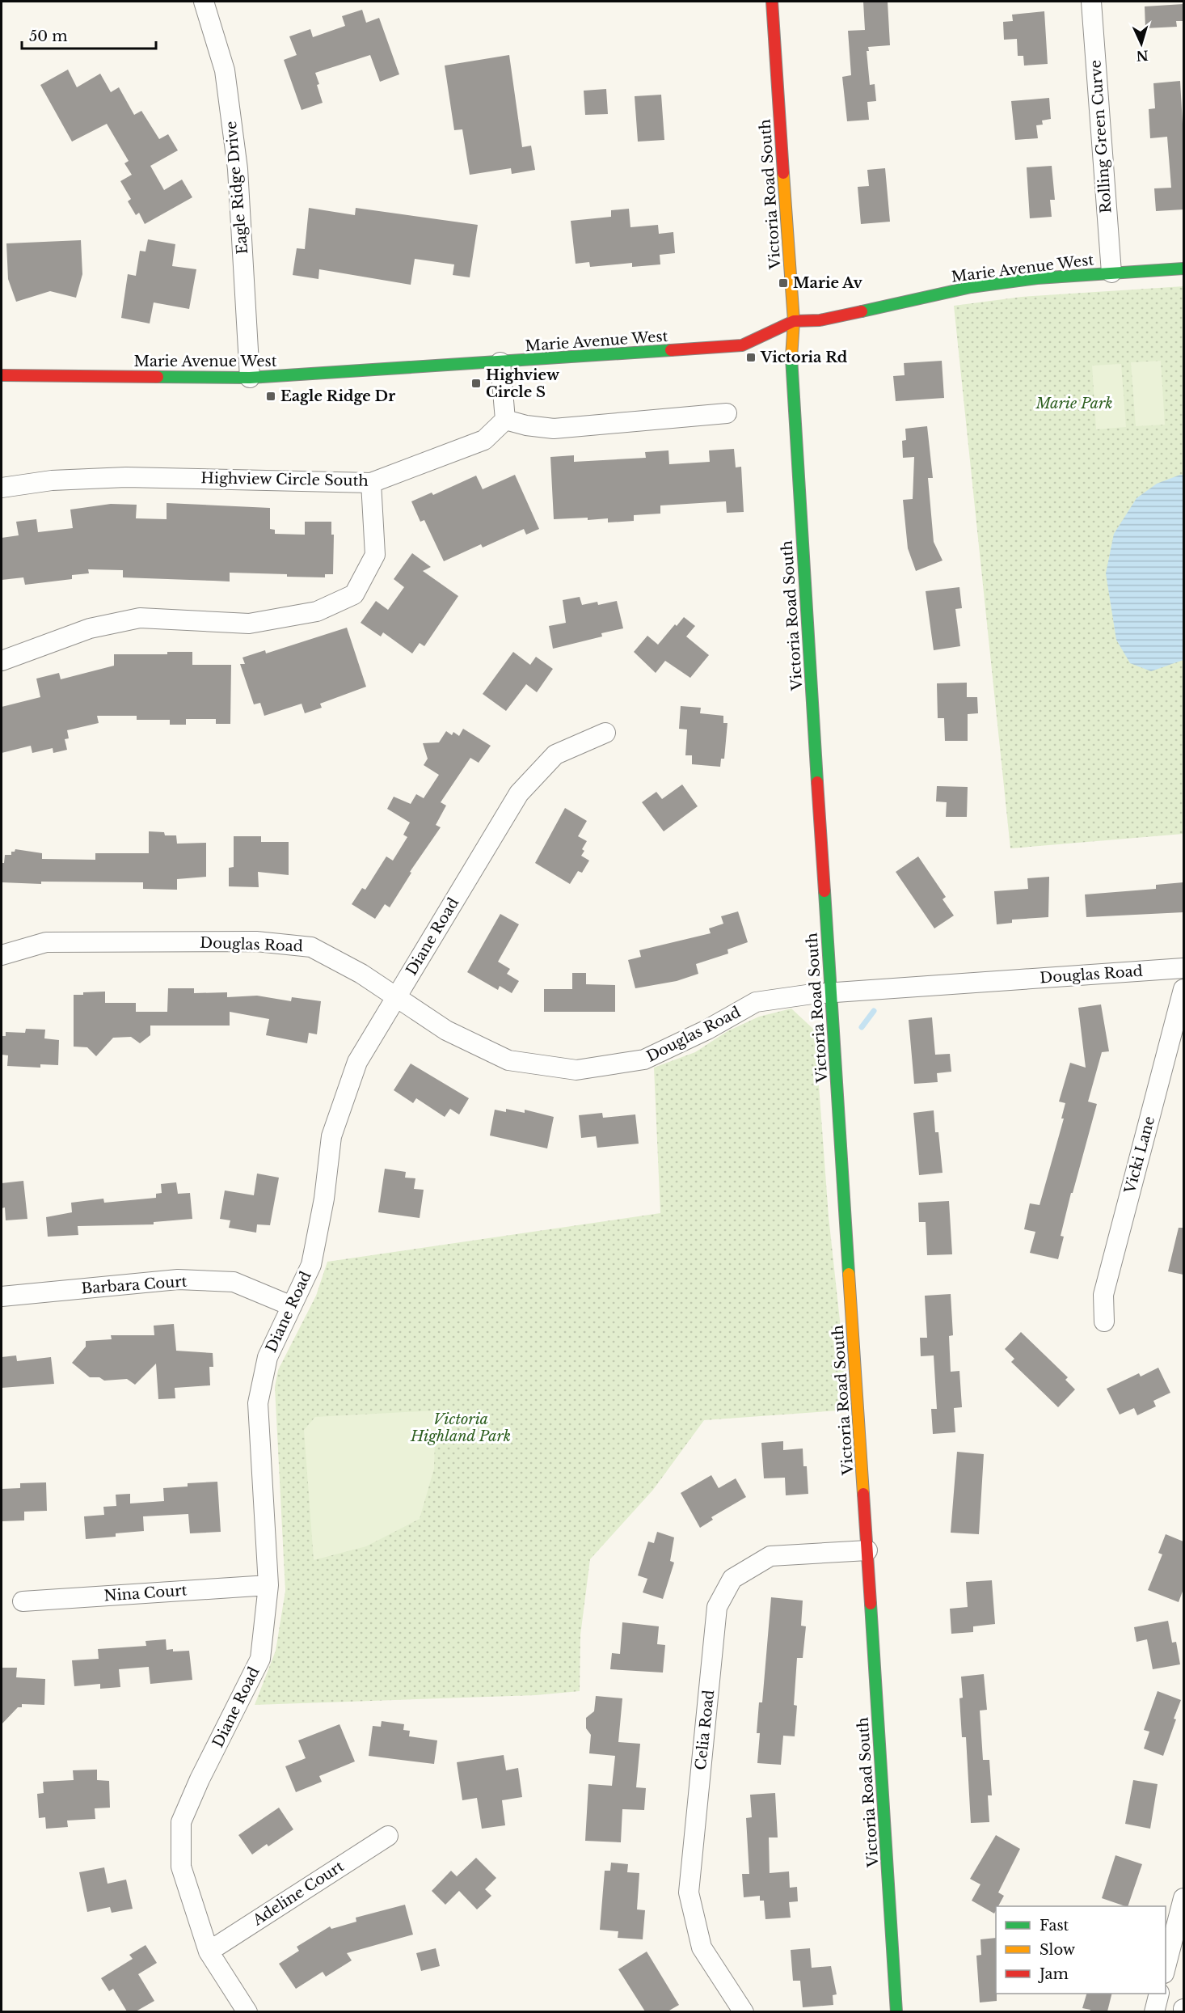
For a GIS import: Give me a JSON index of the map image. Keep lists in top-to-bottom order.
{
  "streets": {
    "street": [
      "Rolling Green Curve",
      "Eagle Ridge Drive",
      "Victoria Road South",
      "Marie Avenue West",
      "Highview Circle South",
      "Diane Road",
      "Douglas Road",
      "Vicki Lane",
      "Barbara Court",
      "Nina Court",
      "Celia Road",
      "Adeline Court"
    ]
  },
  "crossings": [
    ["Rolling Green Curve", "Marie Avenue West"],
    ["Eagle Ridge Drive", "Marie Avenue West"],
    ["Victoria Road South", "Marie Avenue West"],
    ["Victoria Road South", "Douglas Road"],
    ["Victoria Road South", "Celia Road"],
    ["Diane Road", "Douglas Road"],
    ["Diane Road", "Barbara Court"],
    ["Diane Road", "Nina Court"],
    ["Diane Road", "Adeline Court"]
  ],
  "parks": ["Marie Park", "Victoria Highland Park"],
  "places": {
    "transit": [
      "Marie Av",
      "Victoria Rd",
      "Highview Circle S",
      "Eagle Ridge Dr"
    ]
  },
  "legend": ["Fast", "Slow", "Jam"],
  "scale_bar": "50 m",
  "north": "bottom"
}
